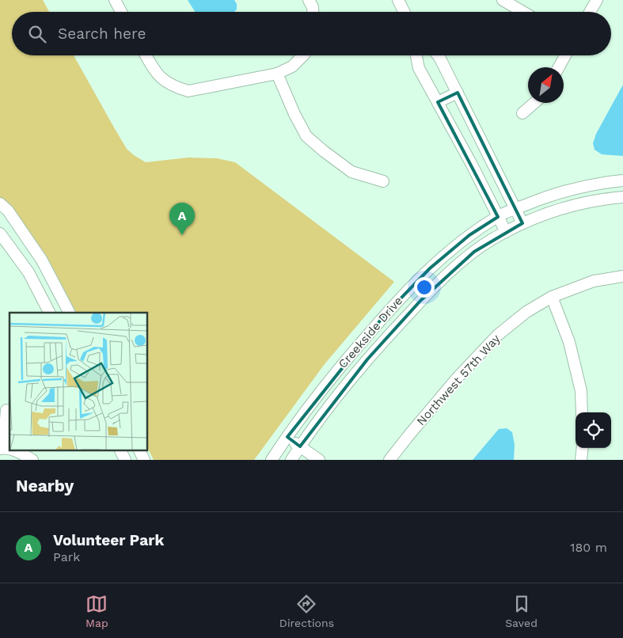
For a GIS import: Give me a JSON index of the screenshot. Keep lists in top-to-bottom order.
{
  "streets": {
    "street": ["Creekside Drive", "Northwest 57th Way"]
  },
  "north": "top right",
  "page": {
    "search": "Search here",
    "pins": "A",
    "heading": "Nearby",
    "list": [
      {
        "mark": "A",
        "name": "Volunteer Park",
        "note": "Park",
        "value": "180 m"
      }
    ],
    "nav": ["Map", "Directions", "Saved"]
  }
}
